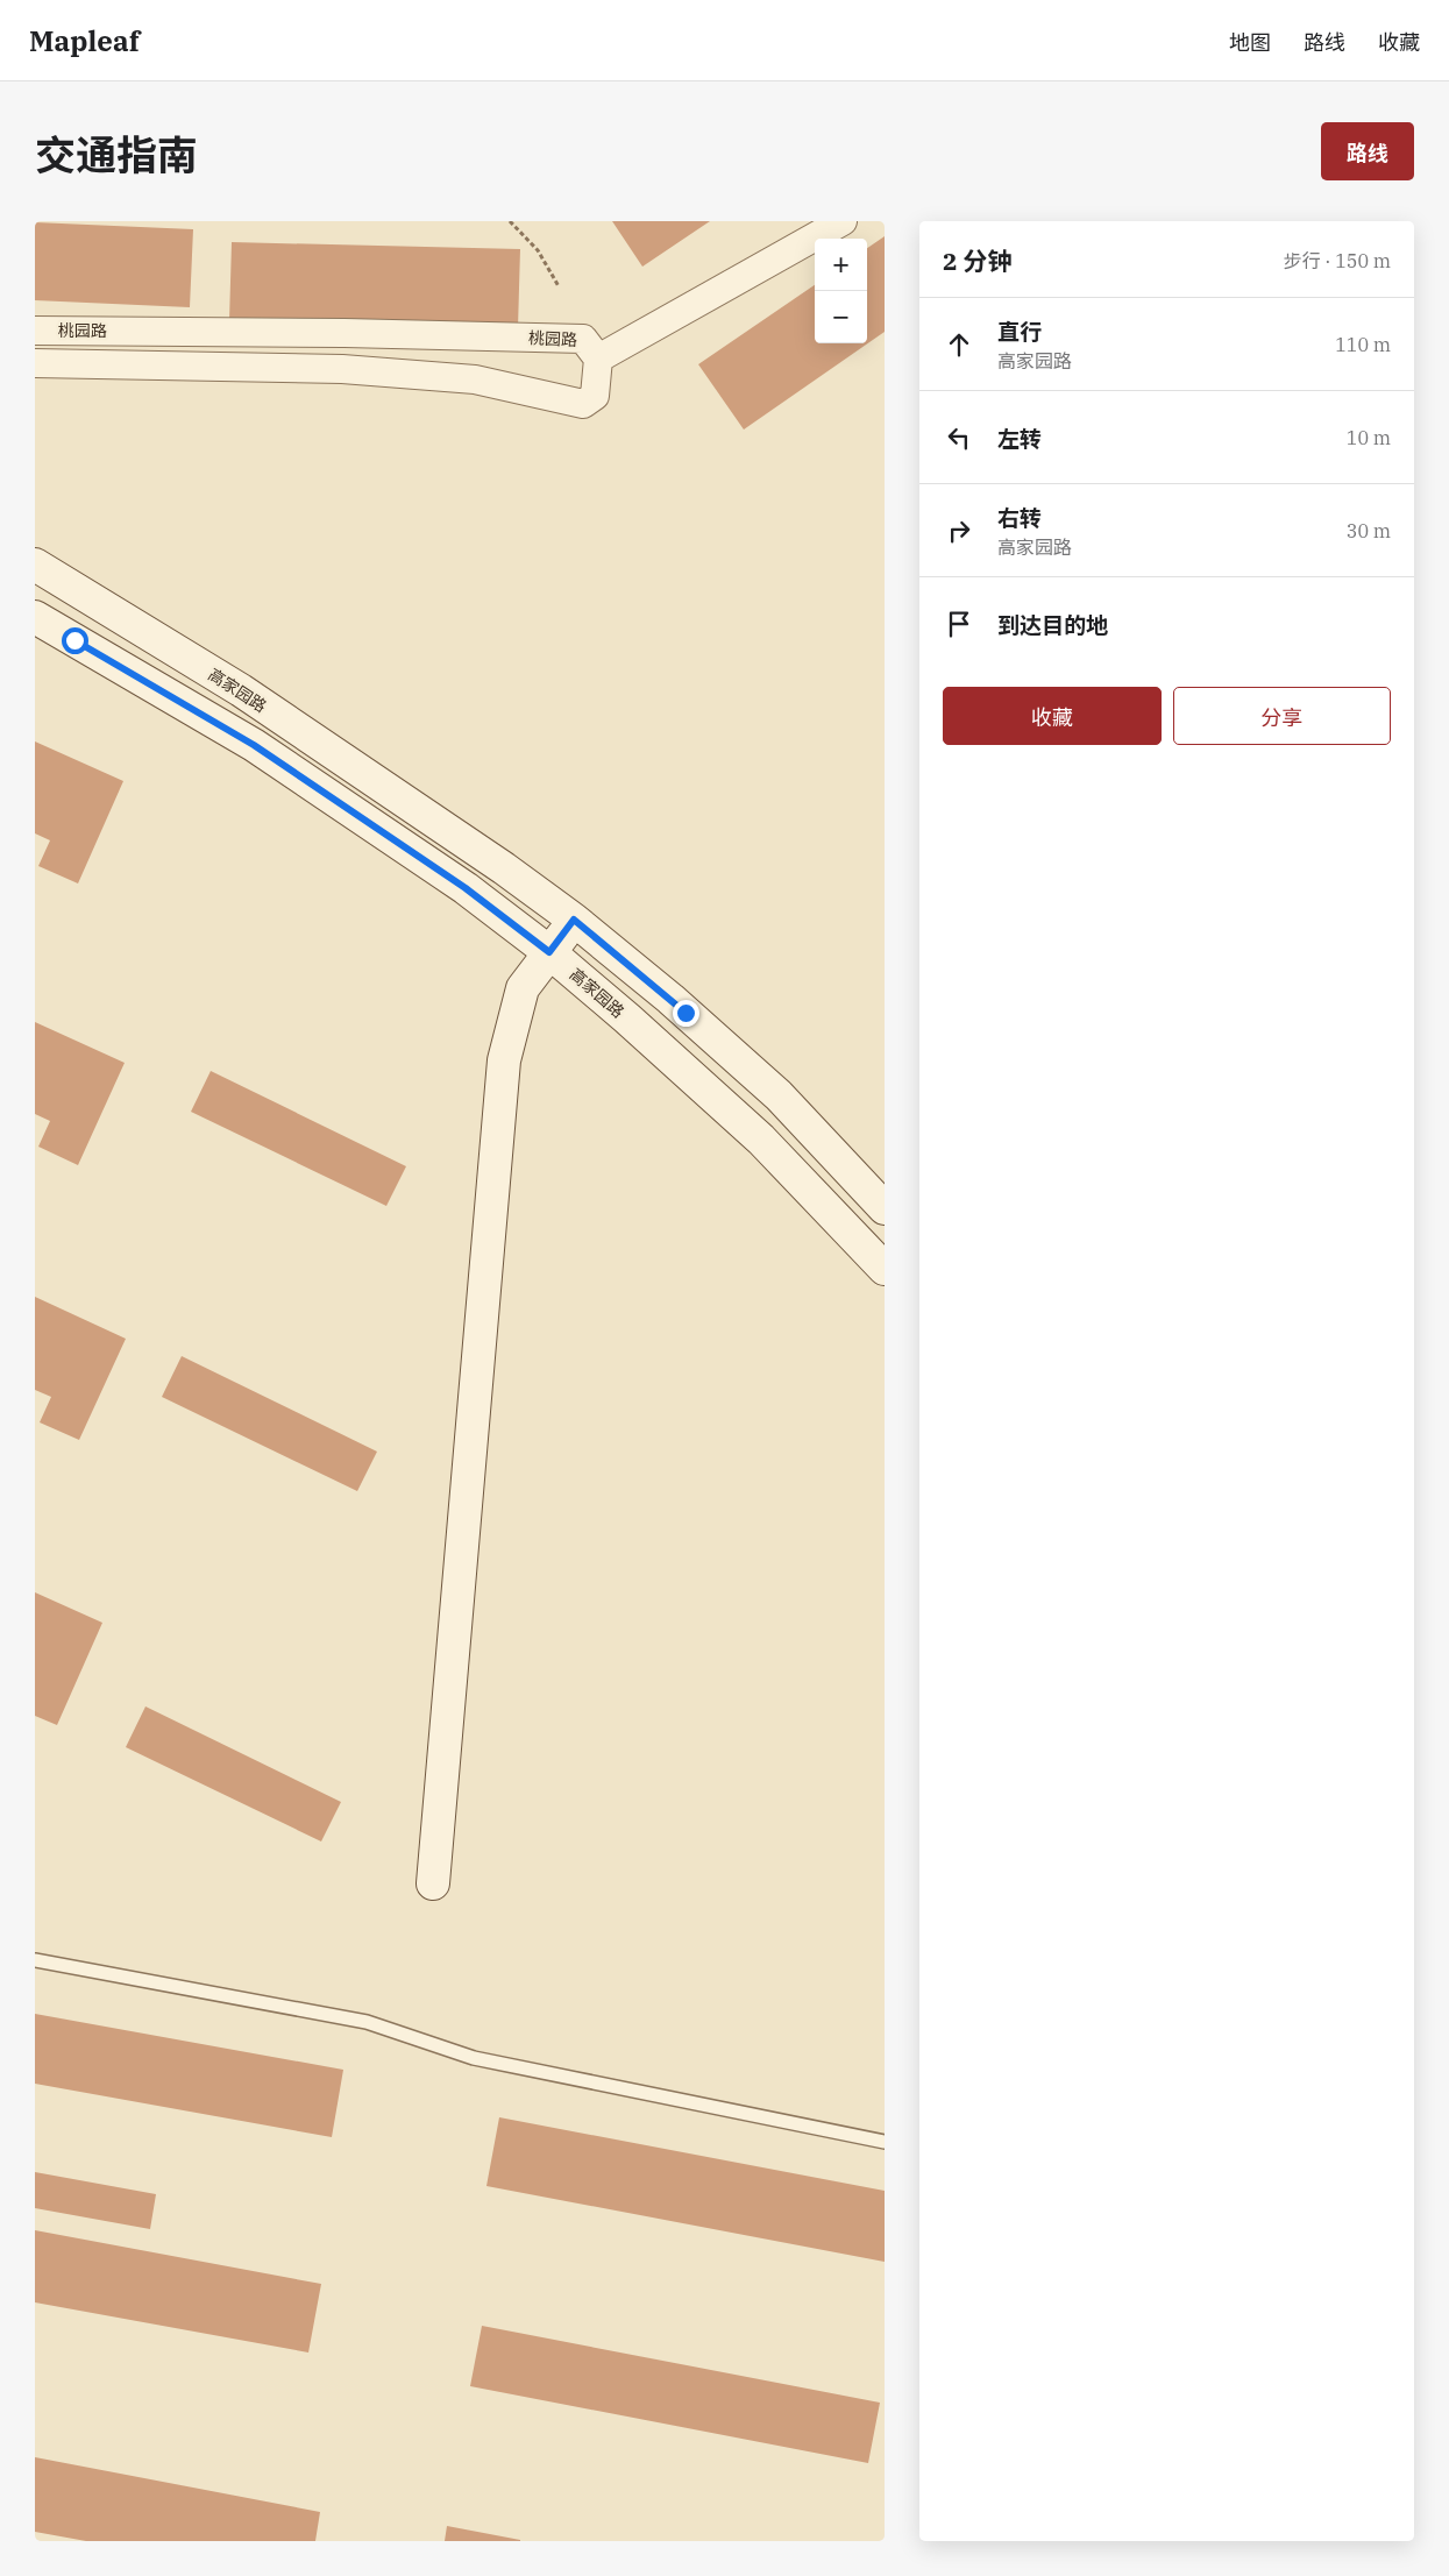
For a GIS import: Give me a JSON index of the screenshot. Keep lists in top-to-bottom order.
{
  "streets": {
    "main road": ["高家园路"],
    "street": ["桃园路"]
  },
  "page": {
    "header": "Mapleaf",
    "nav": ["地图", "路线", "收藏"],
    "title": "交通指南",
    "buttons": [
      "路线",
      ["收藏", "分享"]
    ],
    "heading": ["2 分钟", "步行 · 150 m"],
    "map_buttons": ["+", "−"],
    "list": [
      ["直行", "高家园路", "110 m"],
      ["左转", "10 m"],
      ["右转", "高家园路", "30 m"],
      "到达目的地"
    ]
  }
}
